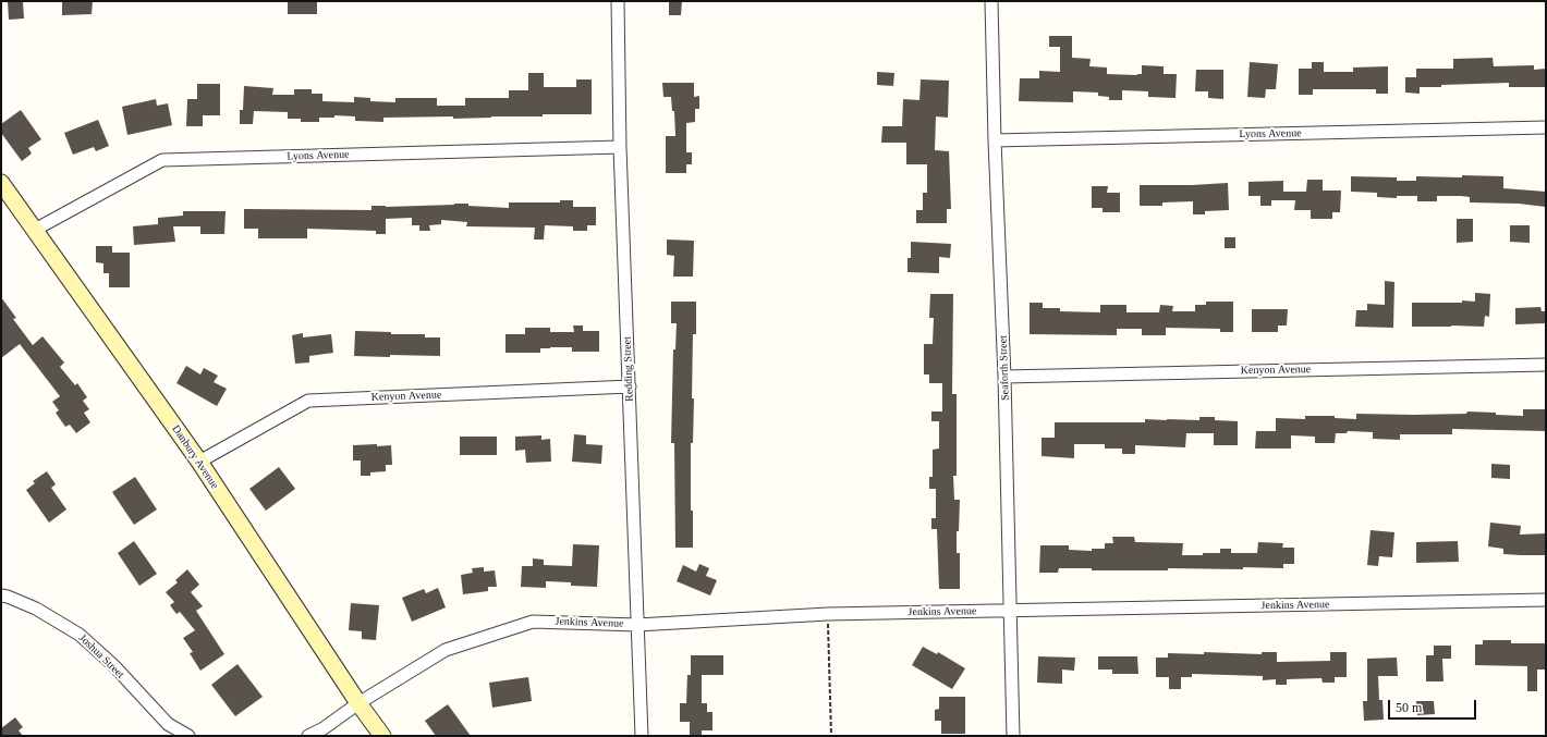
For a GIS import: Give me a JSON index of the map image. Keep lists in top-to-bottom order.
{
  "streets": {
    "street": [
      "Lyons Avenue",
      "Seaforth Street",
      "Redding Street",
      "Kenyon Avenue",
      "Danbury Avenue",
      "Jenkins Avenue",
      "Joshua Street"
    ]
  },
  "crossings": [
    ["Lyons Avenue", "Seaforth Street"],
    ["Lyons Avenue", "Redding Street"],
    ["Lyons Avenue", "Danbury Avenue"],
    ["Seaforth Street", "Kenyon Avenue"],
    ["Seaforth Street", "Jenkins Avenue"],
    ["Redding Street", "Kenyon Avenue"],
    ["Redding Street", "Jenkins Avenue"],
    ["Kenyon Avenue", "Danbury Avenue"],
    ["Danbury Avenue", "Jenkins Avenue"]
  ],
  "scale_bar": "50 m"
}
